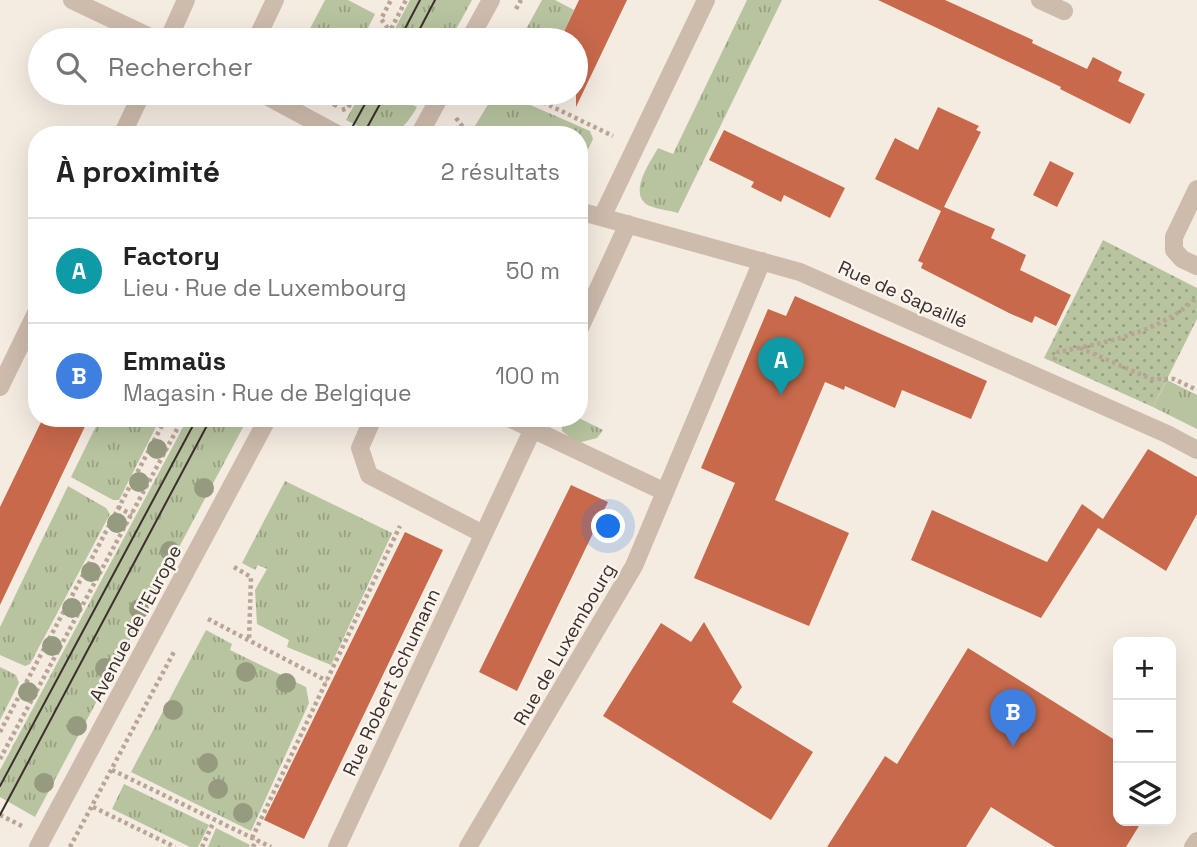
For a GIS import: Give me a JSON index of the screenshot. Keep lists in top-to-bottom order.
{
  "streets": {
    "street": [
      "Rue de Sapaillé",
      "Avenue de l'Europe",
      "Rue de Luxembourg",
      "Rue Robert Schumann"
    ]
  },
  "crossings": [
    ["Rue de Sapaillé", "Rue de Luxembourg"]
  ],
  "page": {
    "search": "Rechercher",
    "heading": ["À proximité", "2 résultats"],
    "list": [
      {
        "mark": "A",
        "name": "Factory",
        "note": "Lieu · Rue de Luxembourg",
        "value": "50 m"
      },
      {
        "mark": "B",
        "name": "Emmaüs",
        "note": "Magasin · Rue de Belgique",
        "value": "100 m"
      }
    ],
    "pins": ["A", "B"],
    "map_buttons": ["+", "−"]
  }
}
